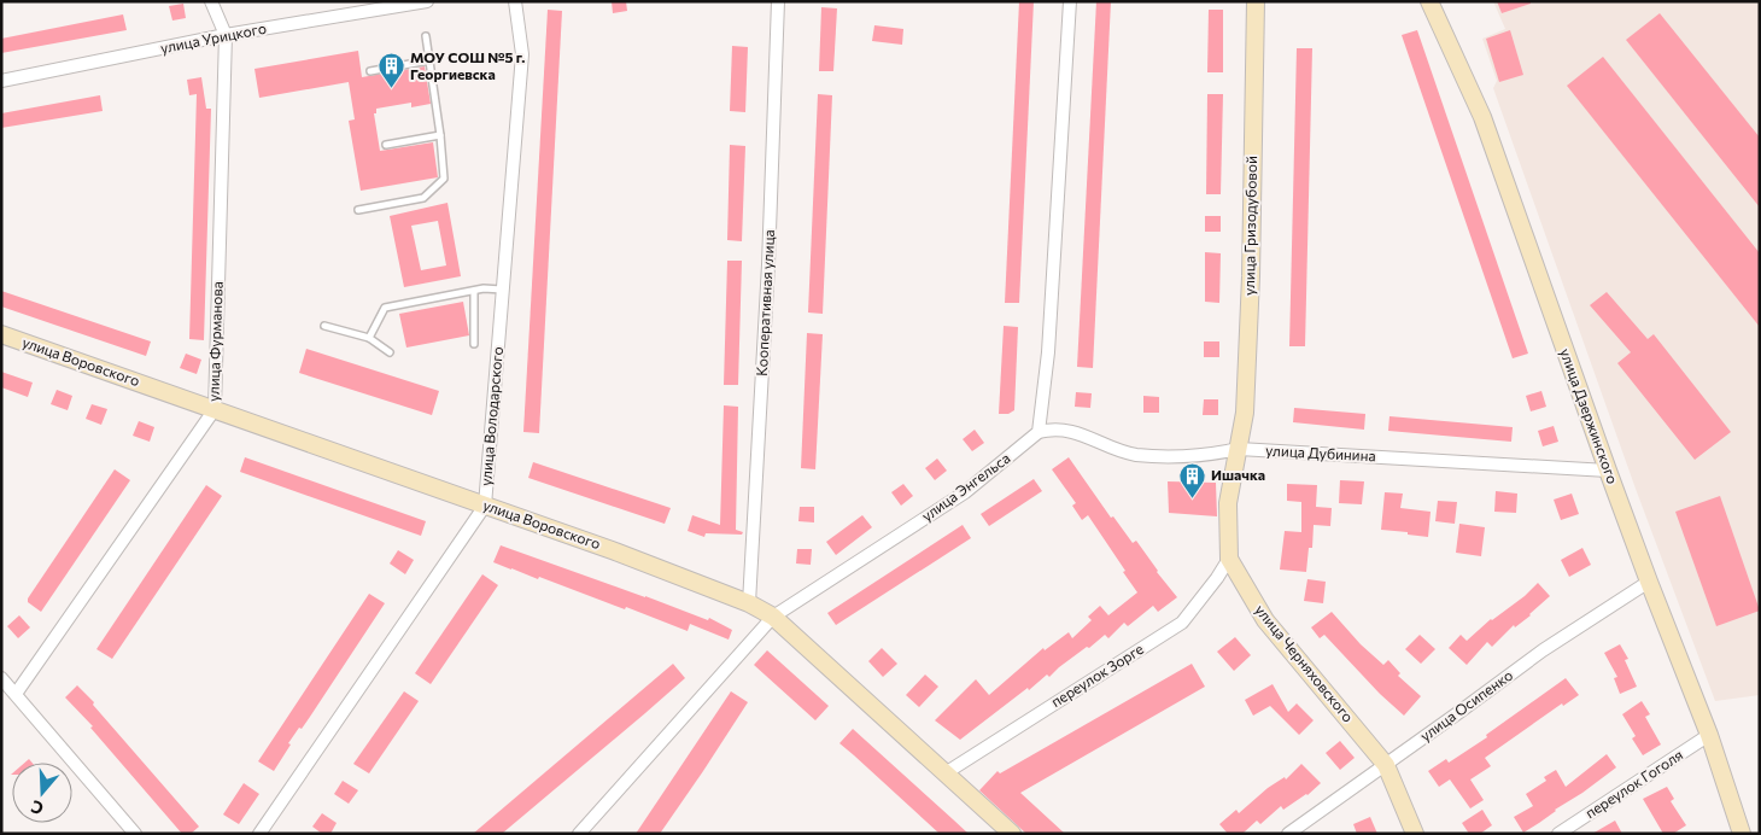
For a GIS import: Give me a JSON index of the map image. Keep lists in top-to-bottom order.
{
  "streets": {
    "street": [
      "улица Урицкого",
      "улица Гризодубовой",
      "Кооперативная улица",
      "улица Фурманова",
      "улица Воровского",
      "улица Володарского",
      "улица Дзержинского",
      "улица Дубинина",
      "улица Энгельса",
      "улица Черняховского",
      "переулок Зорге",
      "улица Осипенко",
      "переулок Гоголя"
    ]
  },
  "crossings": [
    ["улица Урицкого", "улица Фурманова"],
    ["улица Гризодубовой", "улица Дубинина"],
    ["улица Гризодубовой", "улица Черняховского"],
    ["Кооперативная улица", "улица Воровского"],
    ["улица Фурманова", "улица Воровского"],
    ["улица Воровского", "улица Володарского"],
    ["улица Воровского", "улица Энгельса"],
    ["улица Воровского", "переулок Зорге"],
    ["улица Дзержинского", "улица Дубинина"],
    ["улица Дзержинского", "улица Осипенко"],
    ["улица Дзержинского", "переулок Гоголя"],
    ["улица Дубинина", "улица Энгельса"],
    ["улица Дубинина", "улица Черняховского"],
    ["улица Черняховского", "переулок Зорге"],
    ["улица Черняховского", "улица Осипенко"]
  ],
  "places": {
    "building": ["МОУ СОШ №5 г. Георгиевска", "Ишачка"]
  },
  "north": "bottom"
}
